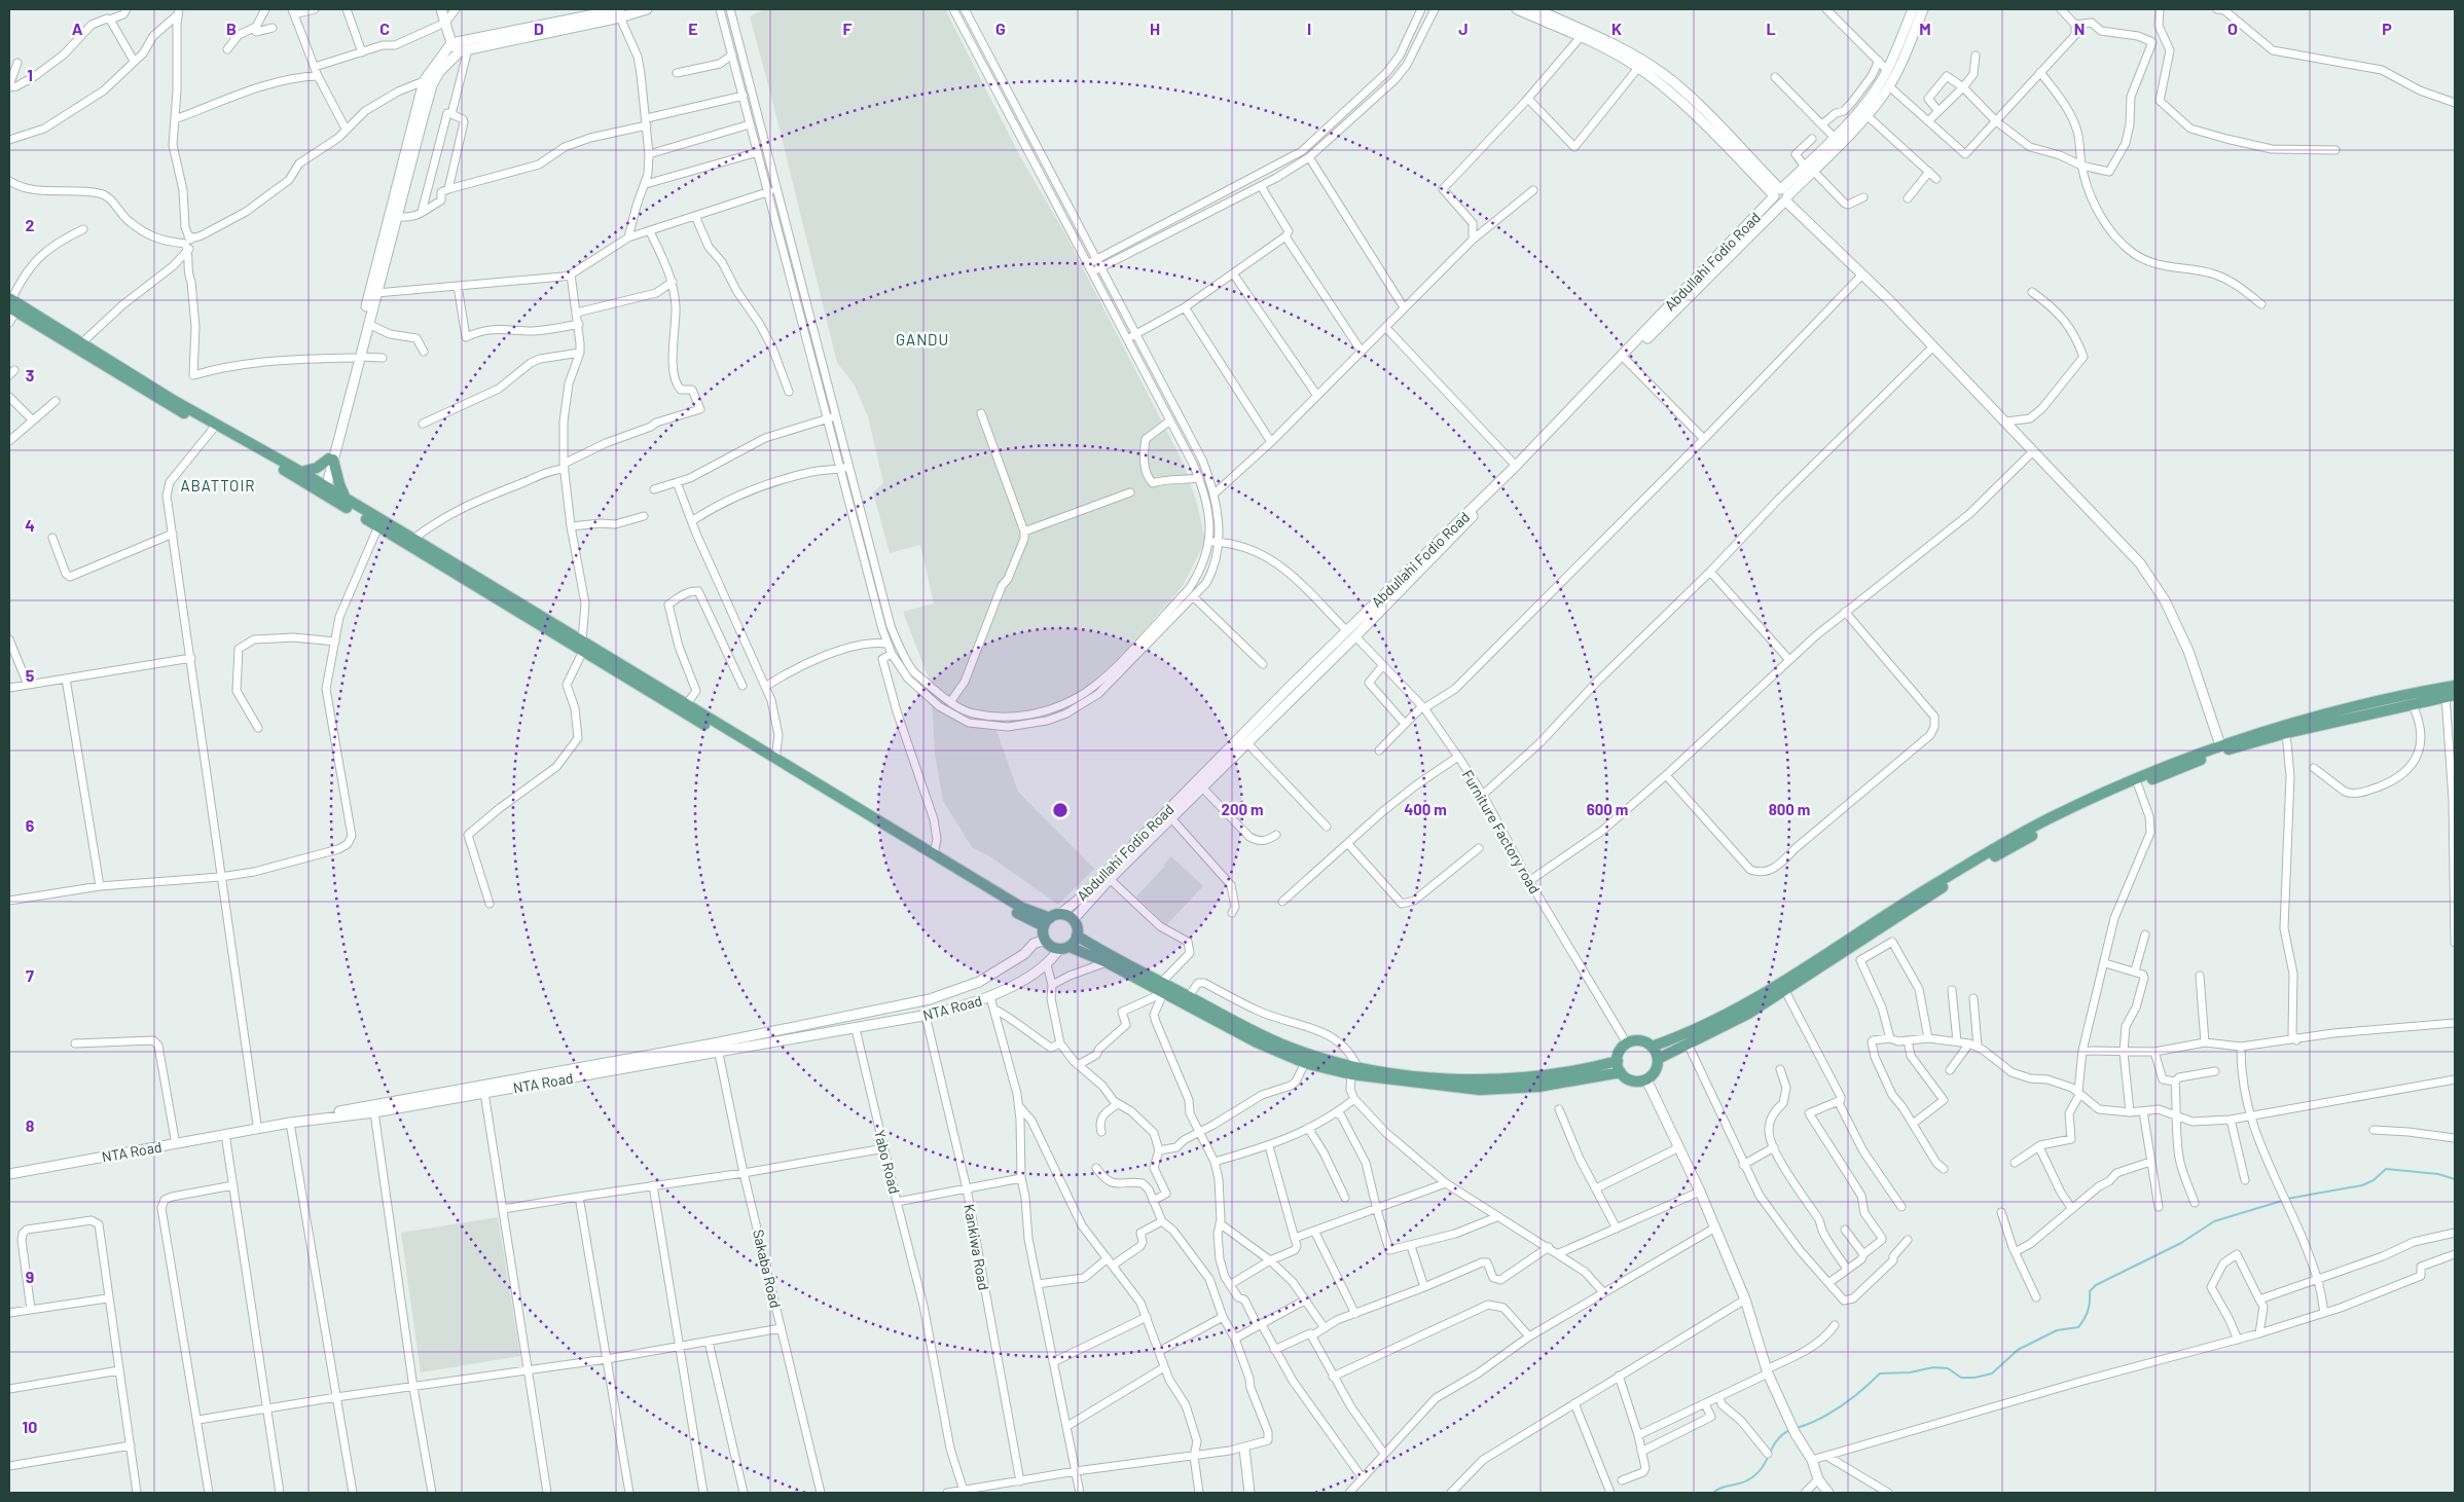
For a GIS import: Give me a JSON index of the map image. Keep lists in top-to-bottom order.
{
  "streets": {
    "main road": ["Abdullahi Fodio Road", "NTA Road"],
    "street": [
      "Furniture Factory road",
      "Yabo Road",
      "Kankiwa Road",
      "Sakaba Road"
    ]
  },
  "crossings": [
    ["Abdullahi Fodio Road", "Furniture Factory road"],
    ["Abdullahi Fodio Road", "NTA Road"],
    ["NTA Road", "Yabo Road"],
    ["NTA Road", "Kankiwa Road"],
    ["NTA Road", "Sakaba Road"],
    ["Yabo Road", "Kankiwa Road"]
  ],
  "districts": ["GANDU", "ABATTOIR"],
  "grid": {
    "columns": [
      "A",
      "B",
      "C",
      "D",
      "E",
      "F",
      "G",
      "H",
      "I",
      "J",
      "K",
      "L",
      "M",
      "N",
      "O",
      "P"
    ],
    "rows": [
      "1",
      "2",
      "3",
      "4",
      "5",
      "6",
      "7",
      "8",
      "9",
      "10"
    ]
  },
  "rings": [
    "200 m",
    "400 m",
    "600 m",
    "800 m"
  ]
}
